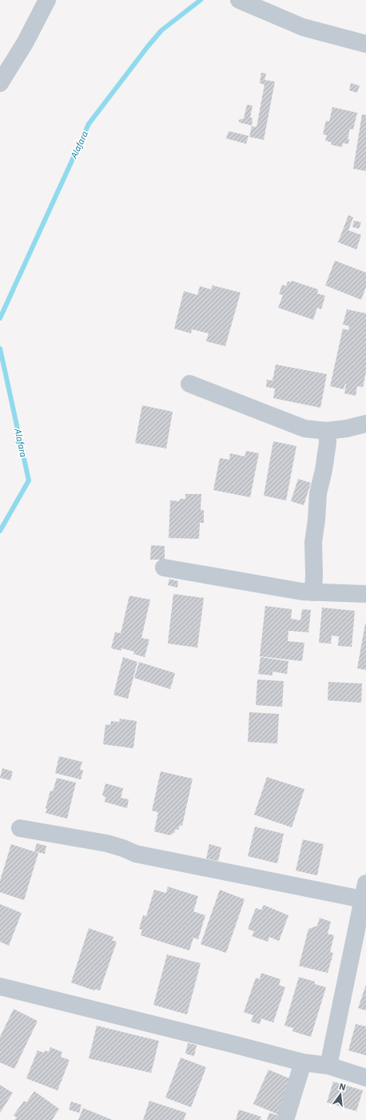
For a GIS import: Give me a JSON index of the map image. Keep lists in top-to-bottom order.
{
  "water": ["Alafara"],
  "north": "top"
}
